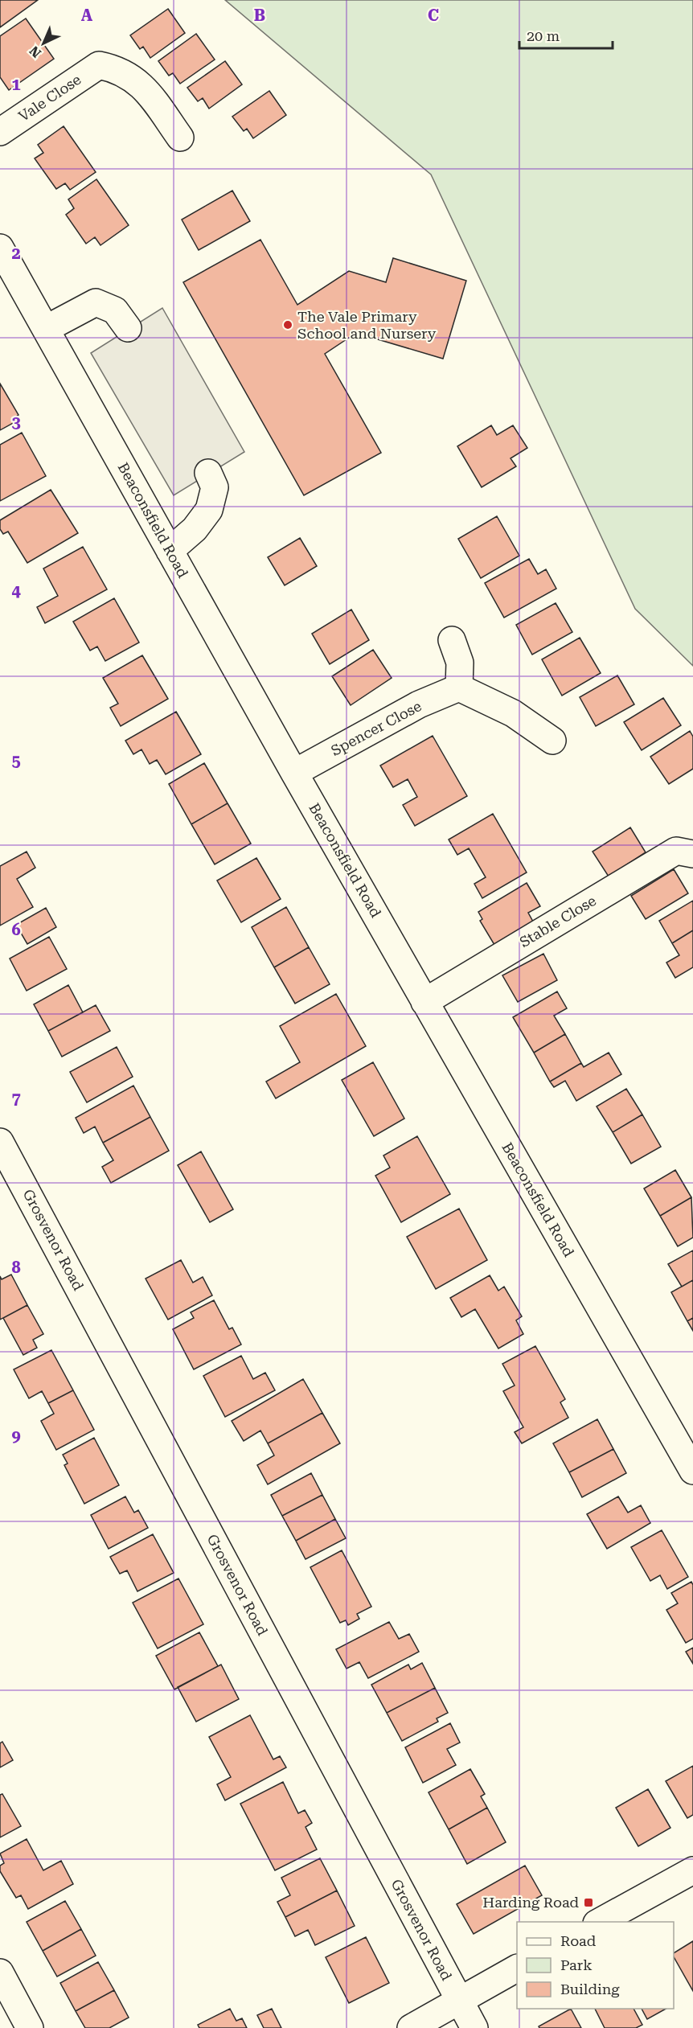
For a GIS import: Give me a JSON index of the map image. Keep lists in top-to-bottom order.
{
  "streets": {
    "street": [
      "Vale Close",
      "Beaconsfield Road",
      "Spencer Close",
      "Stable Close",
      "Grosvenor Road"
    ]
  },
  "crossings": [
    ["Beaconsfield Road", "Spencer Close"],
    ["Beaconsfield Road", "Stable Close"]
  ],
  "places": {
    "other": ["The Vale Primary School and Nursery"],
    "transit": ["Harding Road"]
  },
  "legend": ["Road", "Park", "Building"],
  "scale_bar": "20 m",
  "north": "bottom left",
  "grid": {
    "columns": ["A", "B", "C"],
    "rows": [
      "1",
      "2",
      "3",
      "4",
      "5",
      "6",
      "7",
      "8",
      "9"
    ]
  }
}
